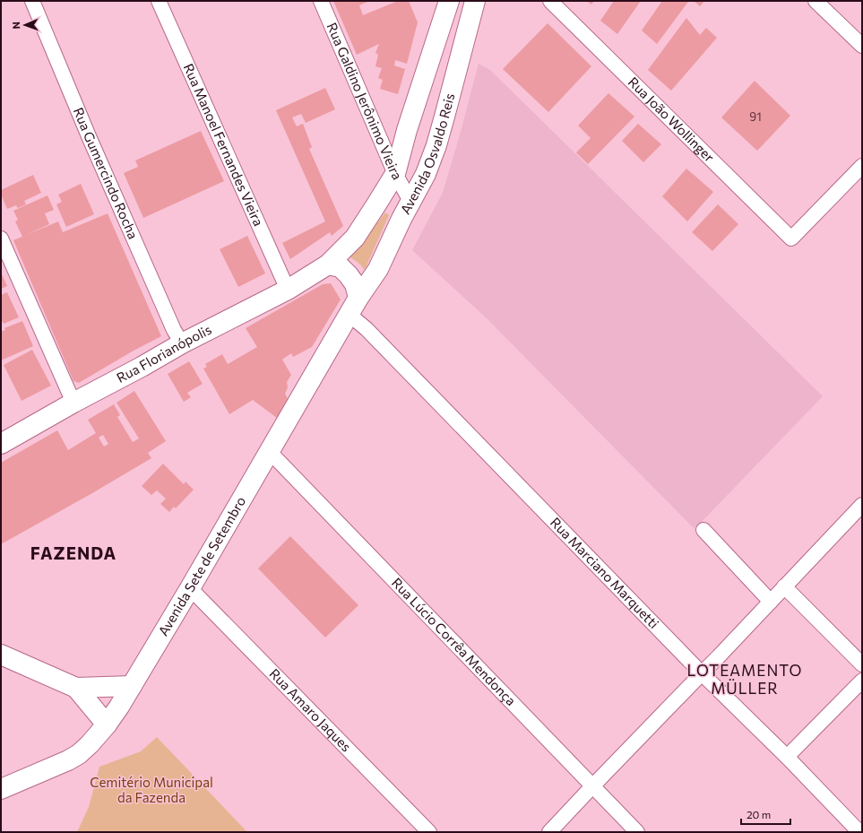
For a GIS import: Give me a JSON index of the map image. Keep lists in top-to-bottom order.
{
  "streets": {
    "main road": ["Avenida Osvaldo Reis", "Rua Florianópolis", "Avenida Sete de Setembro"],
    "street": [
      "Rua Galdino Jerônimo Vieira",
      "Rua João Wollinger",
      "Rua Manoel Fernandes Vieira",
      "Rua Gumercindo Rocha",
      "Rua Marciano Marquetti",
      "Rua Lúcio Corrêa Mendonça",
      "Rua Amaro Jaques"
    ]
  },
  "crossings": [
    ["Rua Galdino Jerônimo Vieira", "Avenida Osvaldo Reis"],
    ["Rua Manoel Fernandes Vieira", "Rua Florianópolis"],
    ["Avenida Osvaldo Reis", "Rua Florianópolis"],
    ["Avenida Osvaldo Reis", "Avenida Sete de Setembro"],
    ["Avenida Osvaldo Reis", "Rua Marciano Marquetti"],
    ["Rua Gumercindo Rocha", "Rua Florianópolis"],
    ["Avenida Sete de Setembro", "Rua Marciano Marquetti"],
    ["Avenida Sete de Setembro", "Rua Lúcio Corrêa Mendonça"],
    ["Avenida Sete de Setembro", "Rua Amaro Jaques"]
  ],
  "districts": ["FAZENDA", "LOTEAMENTO MÜLLER"],
  "parks": ["Cemitério Municipal da Fazenda"],
  "house_numbers": ["91"],
  "scale_bar": "20 m",
  "north": "left"
}
